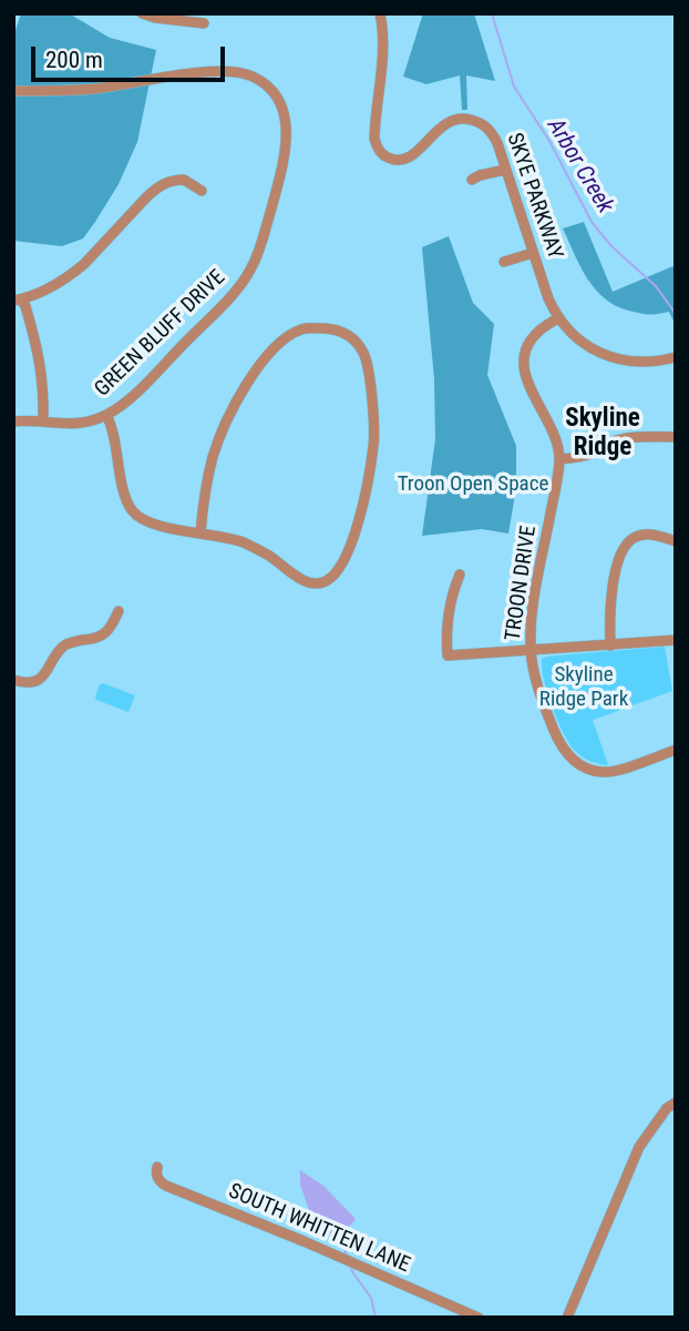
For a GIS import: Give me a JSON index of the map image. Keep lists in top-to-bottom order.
{
  "streets": {
    "street": [
      "SKYE PARKWAY",
      "GREEN BLUFF DRIVE",
      "TROON DRIVE",
      "SOUTH WHITTEN LANE"
    ]
  },
  "crossings": [
    ["SKYE PARKWAY", "TROON DRIVE"]
  ],
  "districts": ["Skyline Ridge"],
  "water": ["Arbor Creek"],
  "parks": ["Troon Open Space", "Skyline Ridge Park"],
  "scale_bar": "200 m"
}
